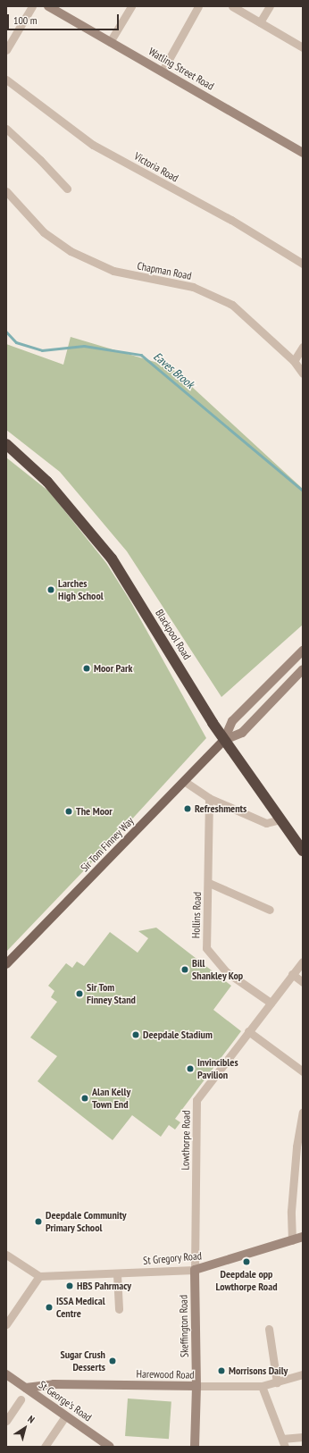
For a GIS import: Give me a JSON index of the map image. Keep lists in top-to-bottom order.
{
  "streets": {
    "highway": ["Blackpool Road"],
    "main road": ["Sir Tom Finney Way"],
    "street": [
      "Watling Street Road",
      "Victoria Road",
      "Chapman Road",
      "Hollins Road",
      "Lowthorpe Road",
      "St Gregory Road",
      "Skeffington Road",
      "Harewood Road",
      "St George's Road"
    ]
  },
  "crossings": [
    ["Blackpool Road", "Sir Tom Finney Way"],
    ["Hollins Road", "Lowthorpe Road"],
    ["Lowthorpe Road", "St Gregory Road"],
    ["Lowthorpe Road", "Skeffington Road"],
    ["St Gregory Road", "Skeffington Road"],
    ["Skeffington Road", "Harewood Road"],
    ["Harewood Road", "St George's Road"]
  ],
  "water": ["Eaves Brook"],
  "places": [
    "Larches High School",
    "Moor Park",
    "Refreshments",
    "The Moor",
    "Bill Shankley Kop",
    "Sir Tom Finney Stand",
    "Deepdale Stadium",
    "Invincibles Pavilion",
    "Alan Kelly Town End",
    "Deepdale Community Primary School",
    "Deepdale opp Lowthorpe Road",
    "HBS Pahrmacy",
    "ISSA Medical Centre",
    "Sugar Crush Desserts",
    "Morrisons Daily"
  ],
  "scale_bar": "100 m",
  "north": "top right"
}
